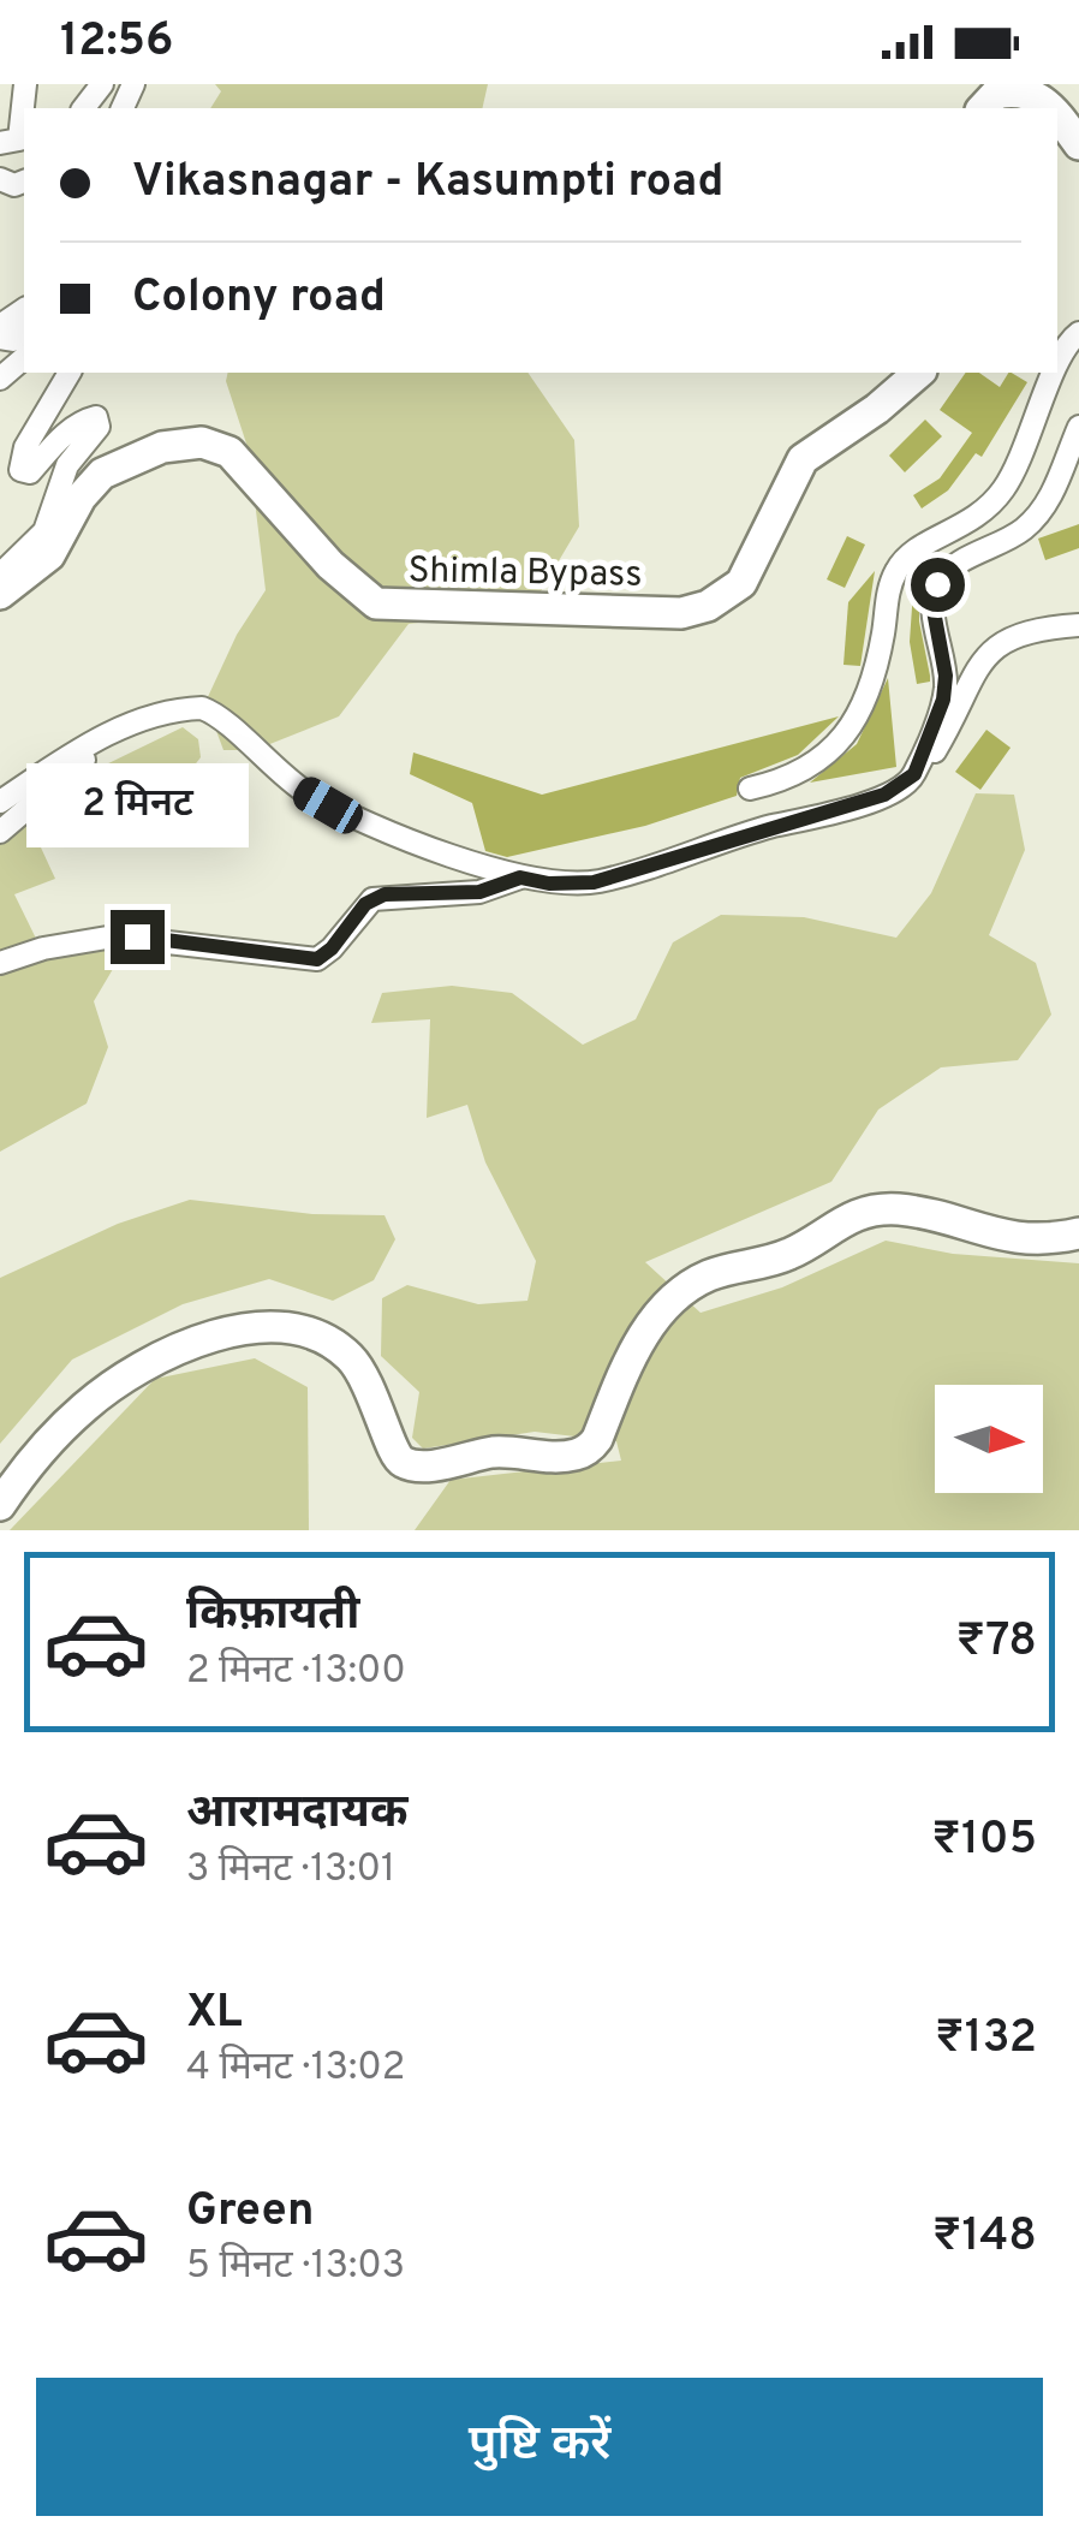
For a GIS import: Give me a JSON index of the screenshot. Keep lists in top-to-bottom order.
{
  "streets": {
    "highway": ["Shimla Bypass"]
  },
  "north": "right",
  "page": {
    "status": "12:56",
    "banner": ["Vikasnagar - Kasumpti road", "Colony road"],
    "bubble": "2 मिनट",
    "list": [
      {
        "name": "किफ़ायती",
        "note": "2 मिनट · 13:00",
        "value": "₹78"
      },
      {
        "name": "आरामदायक",
        "note": "3 मिनट · 13:01",
        "value": "₹105"
      },
      {
        "name": "XL",
        "note": "4 मिनट · 13:02",
        "value": "₹132"
      },
      {
        "name": "Green",
        "note": "5 मिनट · 13:03",
        "value": "₹148"
      }
    ],
    "buttons": "पुष्टि करें"
  }
}
